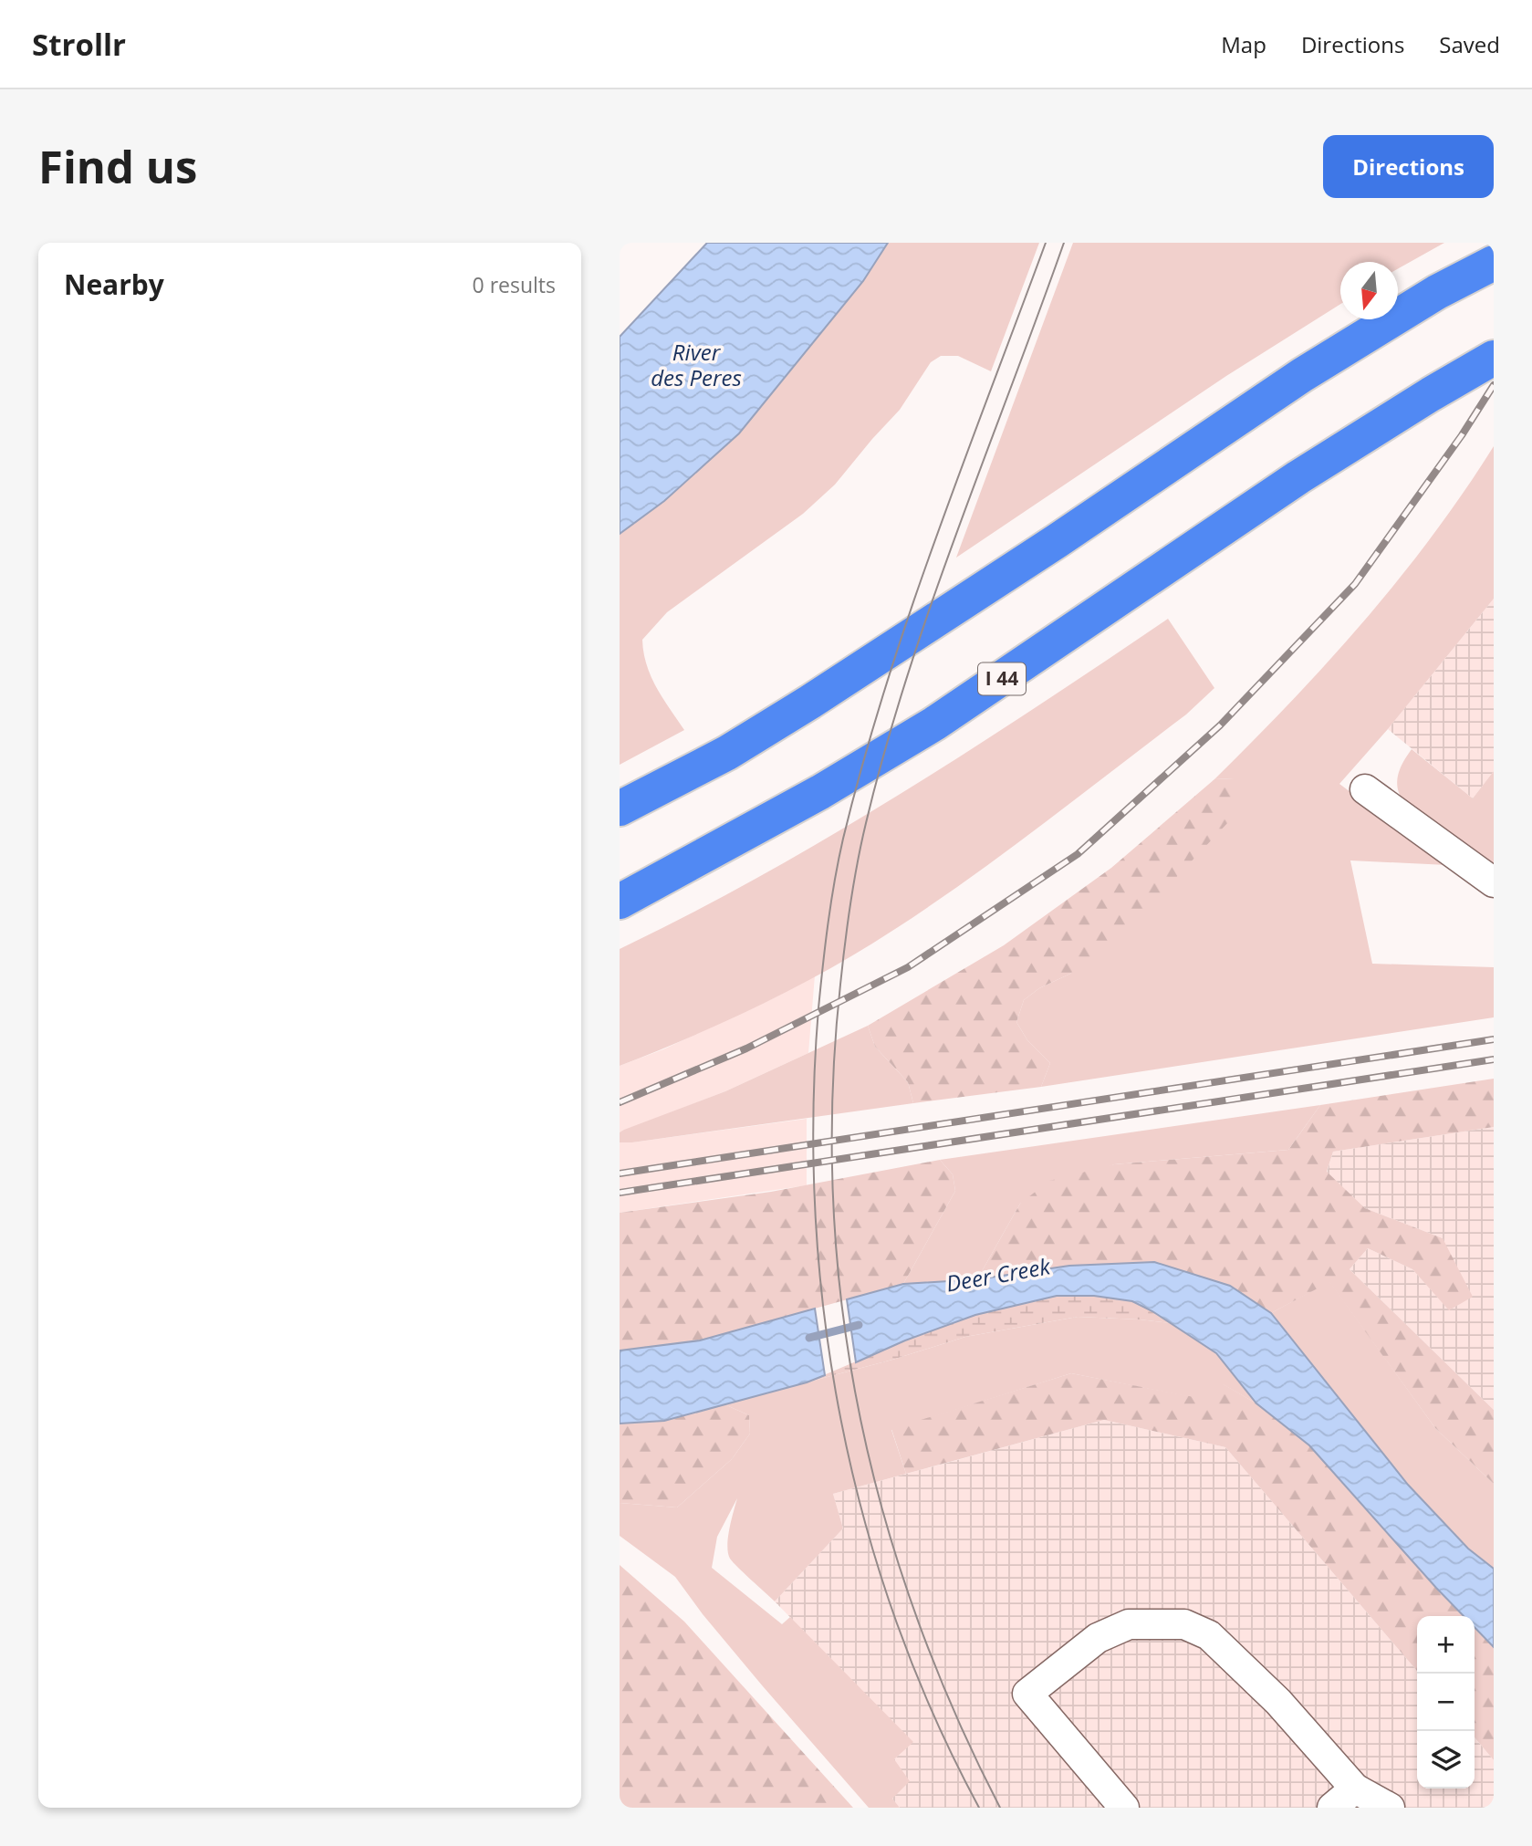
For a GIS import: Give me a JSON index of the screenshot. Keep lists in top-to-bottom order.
{
  "streets": {
    "highway": ["I 44"]
  },
  "water": ["River des Peres", "Deer Creek"],
  "north": "bottom",
  "page": {
    "header": "Strollr",
    "nav": ["Map", "Directions", "Saved"],
    "buttons": "Directions",
    "title": "Find us",
    "heading": ["Nearby", "0 results"],
    "map_buttons": ["+", "−"]
  }
}
